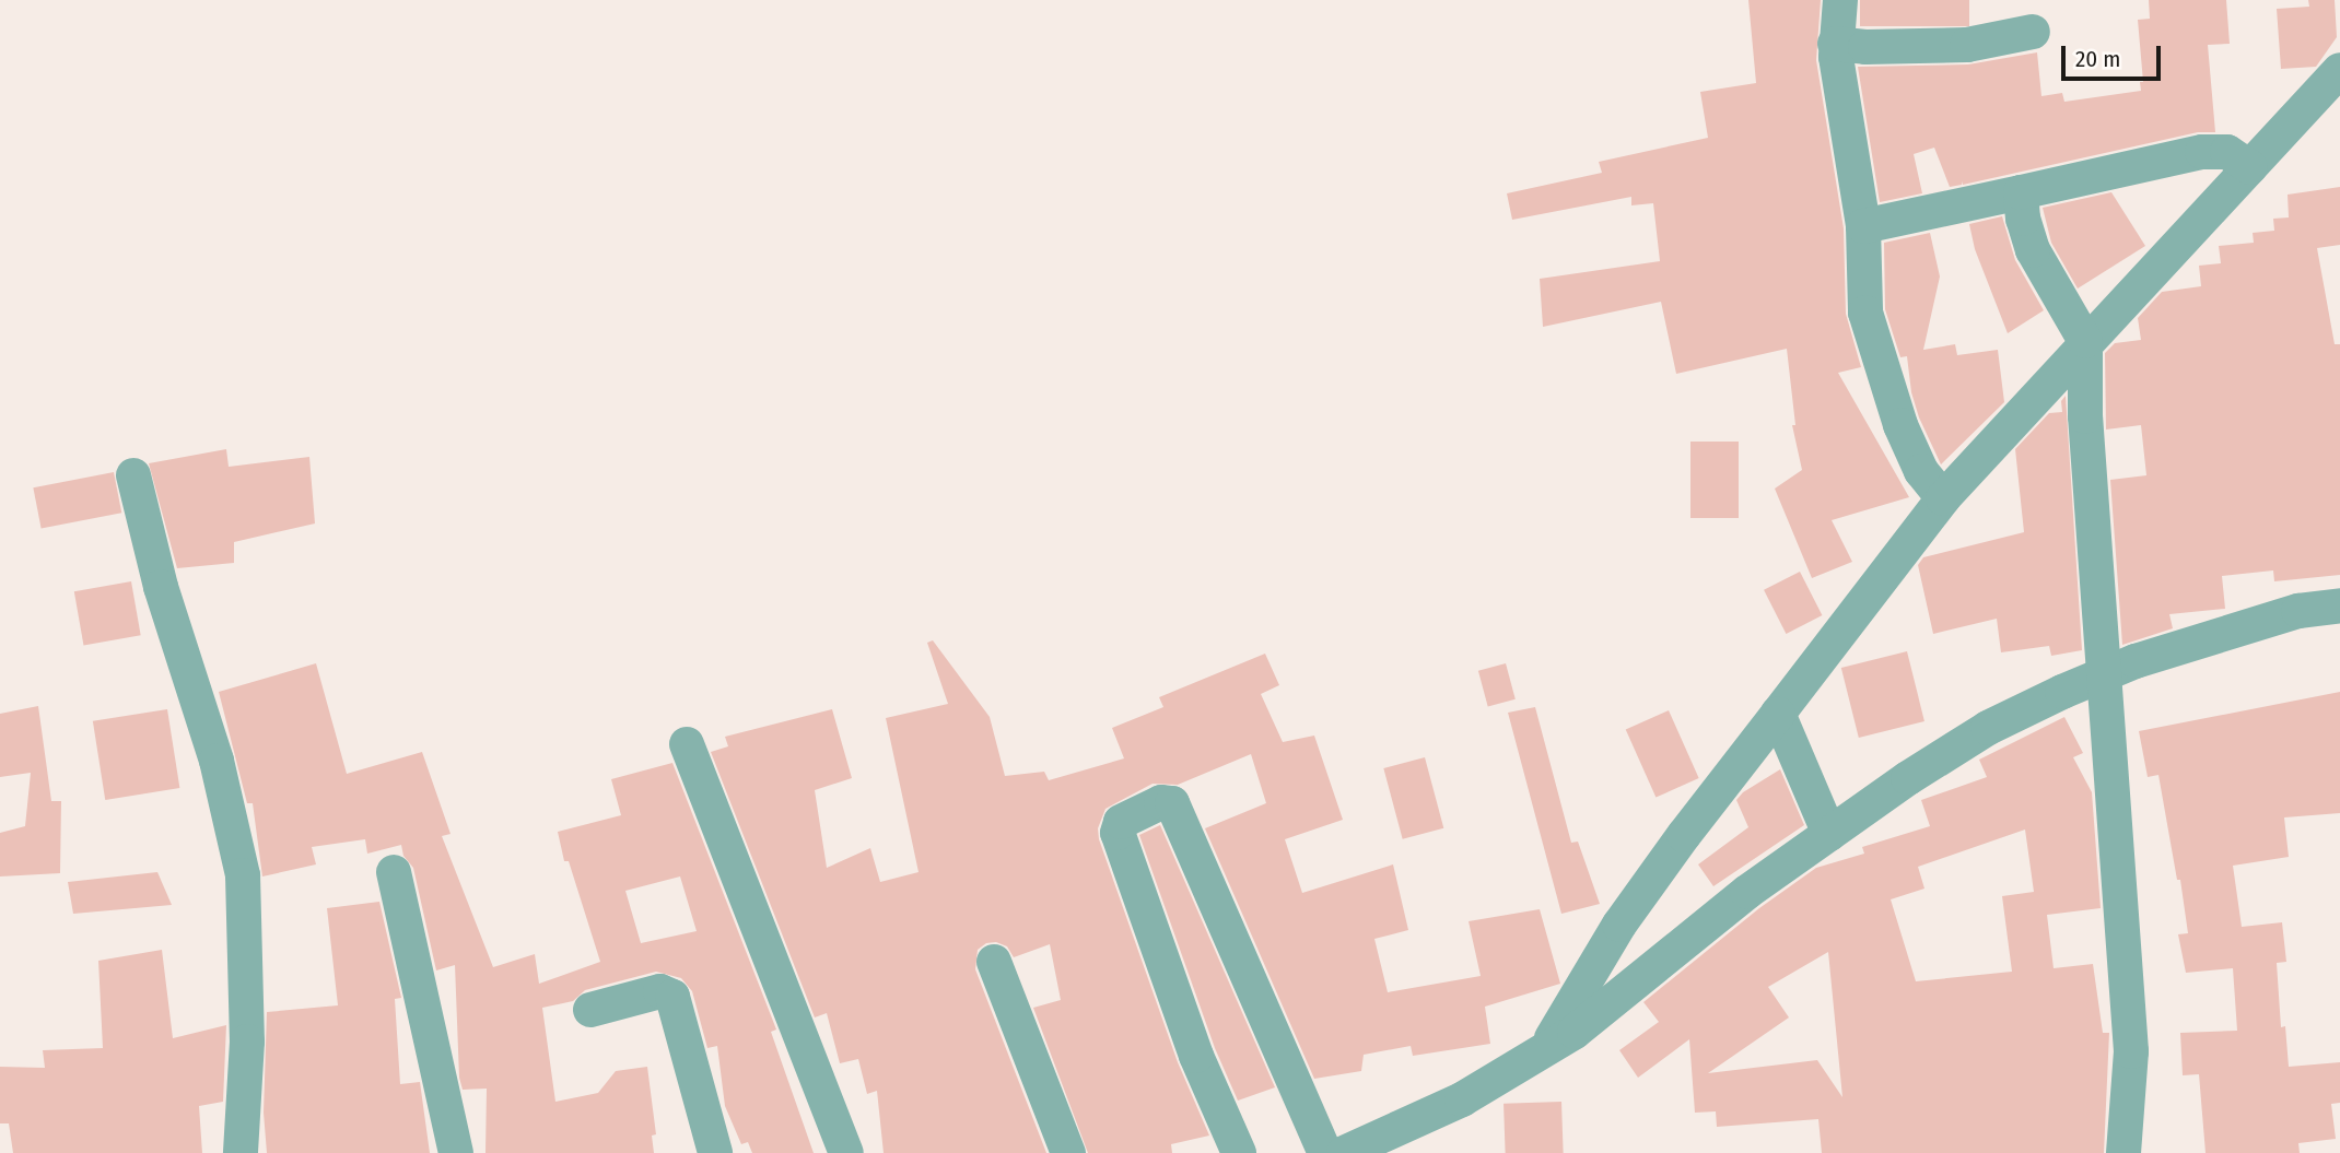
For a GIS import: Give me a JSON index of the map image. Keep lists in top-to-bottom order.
{
  "scale_bar": "20 m"
}
